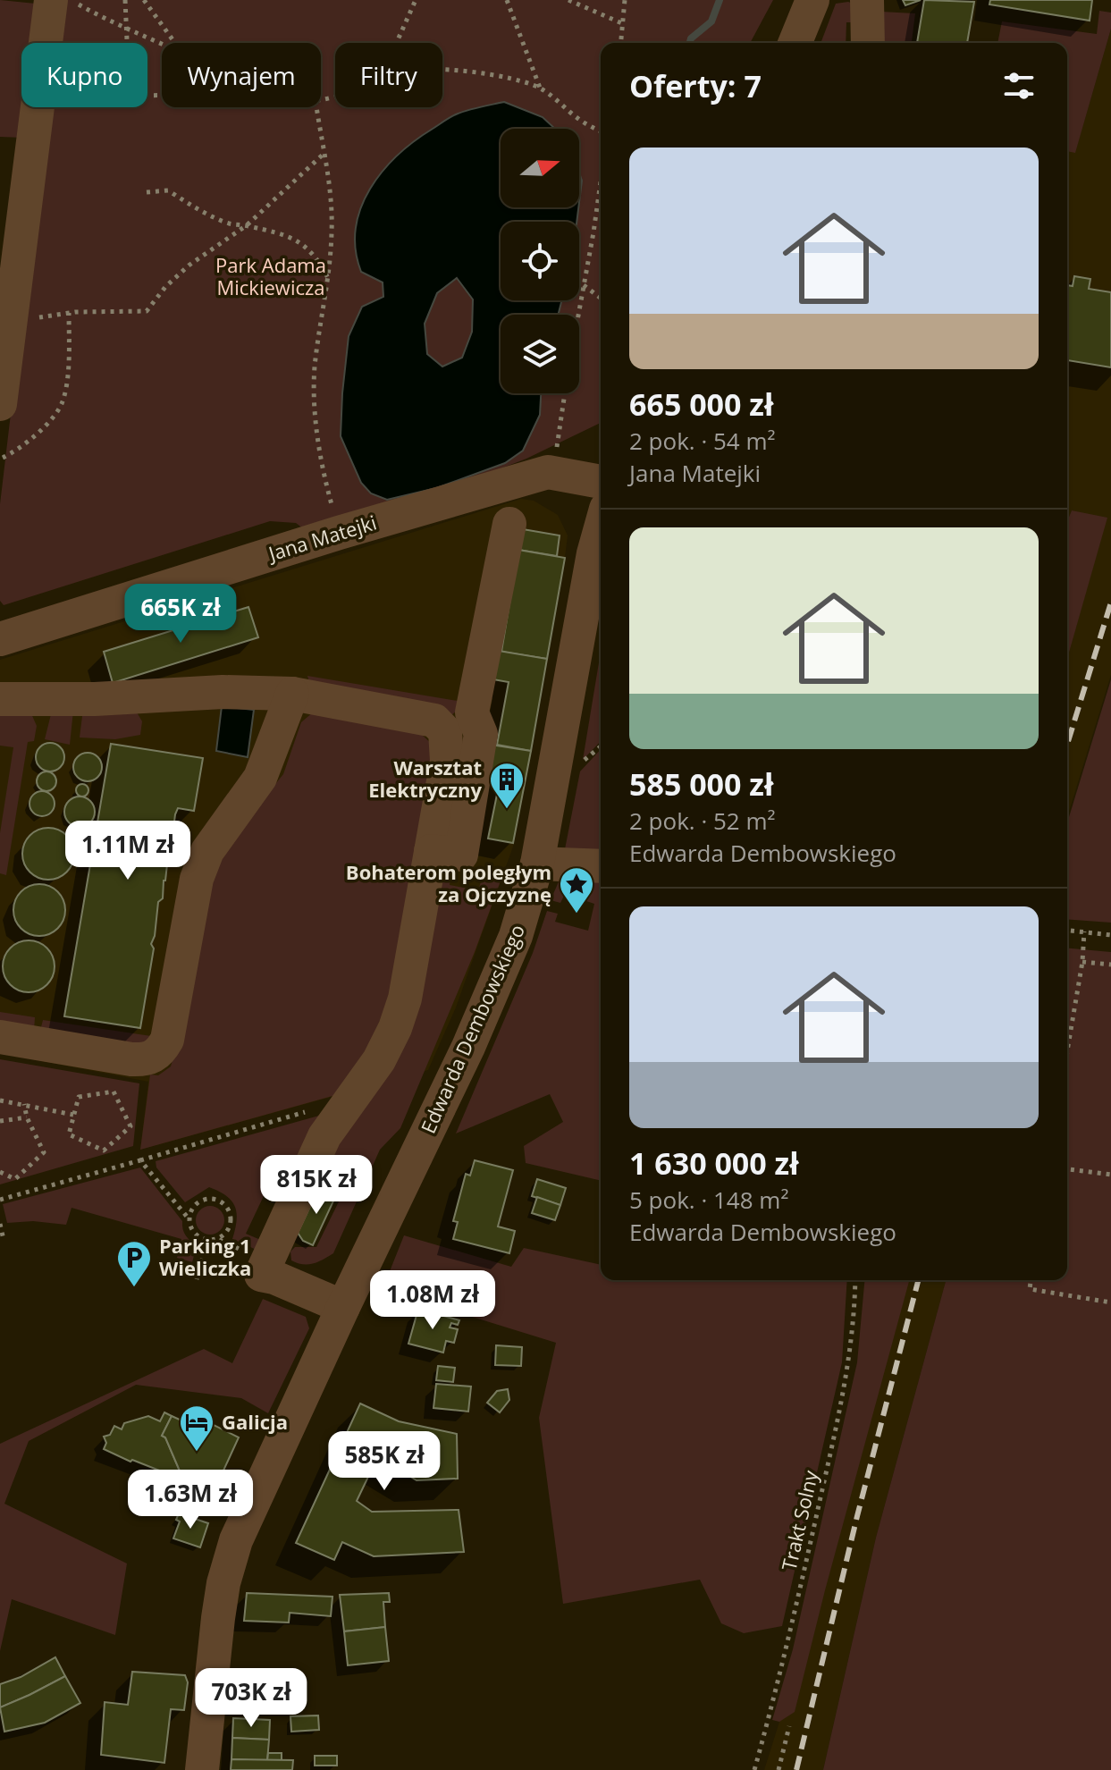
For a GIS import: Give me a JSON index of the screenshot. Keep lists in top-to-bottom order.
{
  "streets": {
    "street": ["Jana Matejki", "Edwarda Dembowskiego"],
    "path": ["Trakt Solny"]
  },
  "parks": ["Park Adama Mickiewicza"],
  "places": {
    "building": ["Warsztat Elektryczny"],
    "place": ["Bohaterom poległym za Ojczyznę"],
    "parking": ["Parking 1 Wieliczka"],
    "hotel": ["Galicja"]
  },
  "north": "right",
  "page": {
    "chip": ["Kupno", "Wynajem", "Filtry"],
    "heading": "Oferty: 7",
    "list": [
      {
        "name": "665 000 zł",
        "note": "2 pok. · 54 m² · Jana Matejki"
      },
      {
        "name": "585 000 zł",
        "note": "2 pok. · 52 m² · Edwarda Dembowskiego"
      },
      {
        "name": "1 630 000 zł",
        "note": "5 pok. · 148 m² · Edwarda Dembowskiego"
      }
    ],
    "price": [
      "665K zł",
      "1.11M zł",
      "815K zł",
      "1.08M zł",
      "585K zł",
      "1.63M zł",
      "703K zł"
    ]
  }
}
